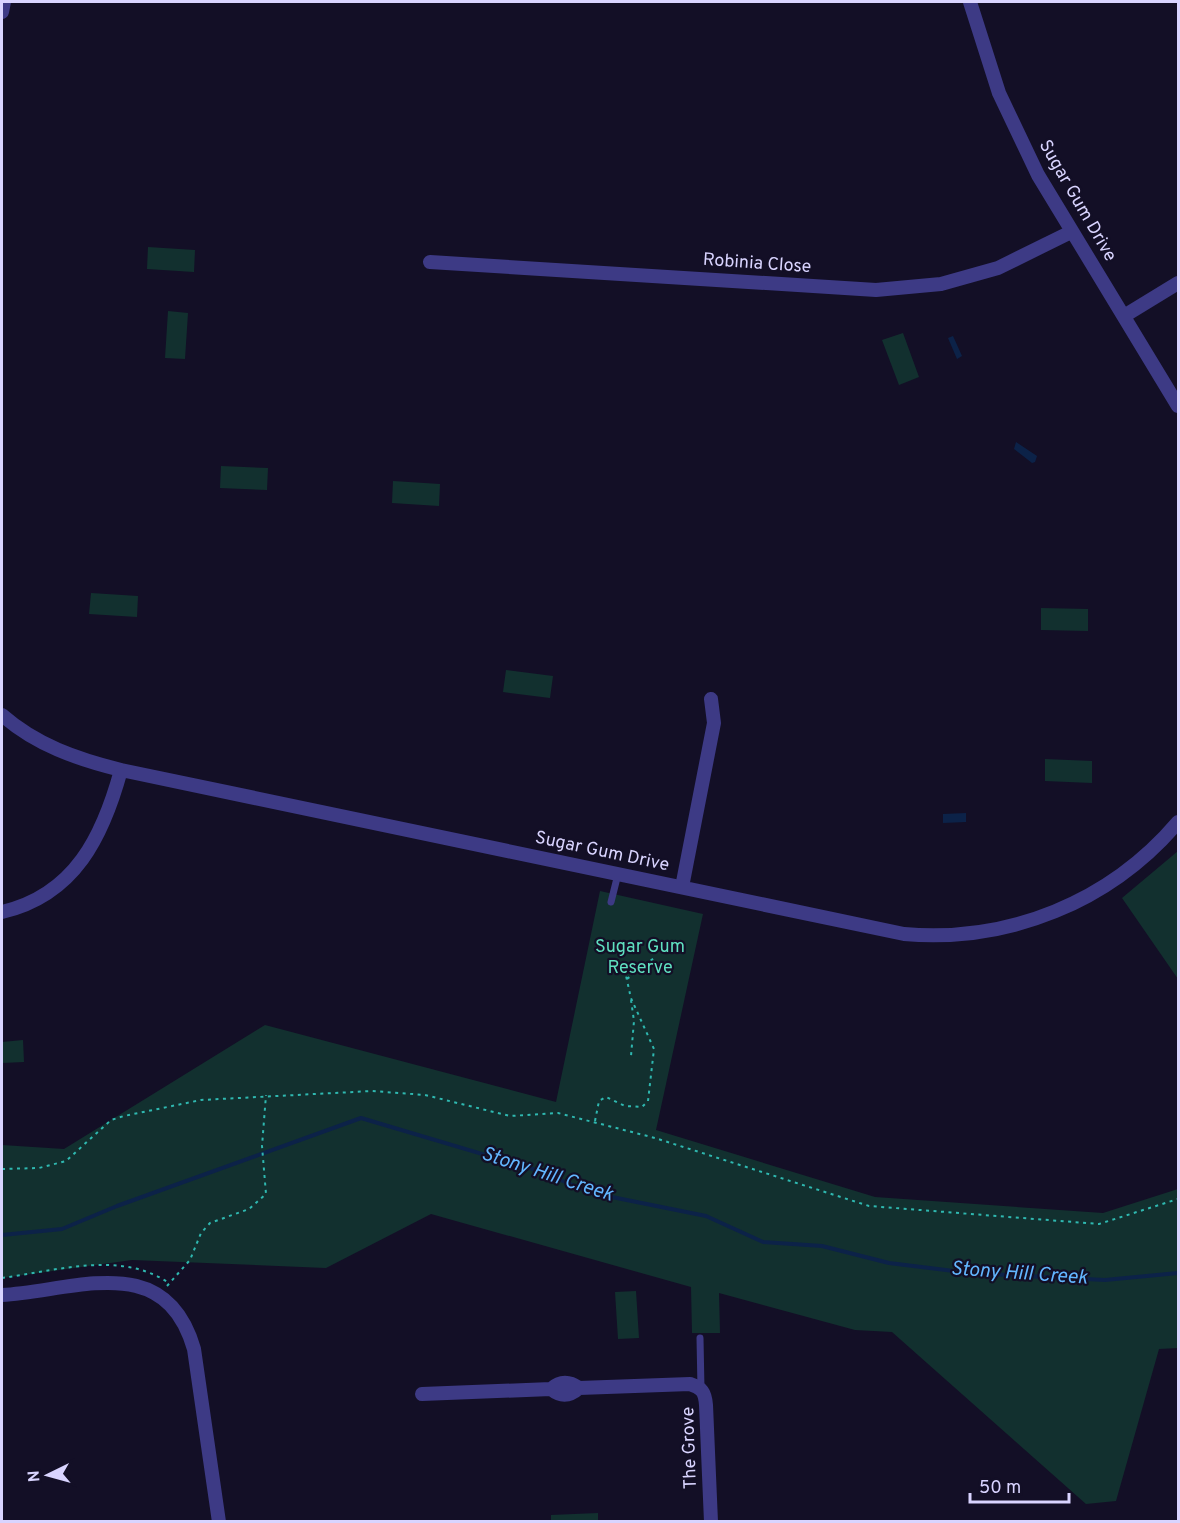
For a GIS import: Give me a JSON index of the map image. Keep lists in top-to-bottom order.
{
  "streets": {
    "street": ["Sugar Gum Drive", "Robinia Close", "The Grove"]
  },
  "crossings": [
    ["Sugar Gum Drive", "Robinia Close"]
  ],
  "water": ["Stony Hill Creek"],
  "parks": ["Sugar Gum Reserve"],
  "scale_bar": "50 m",
  "north": "left"
}
